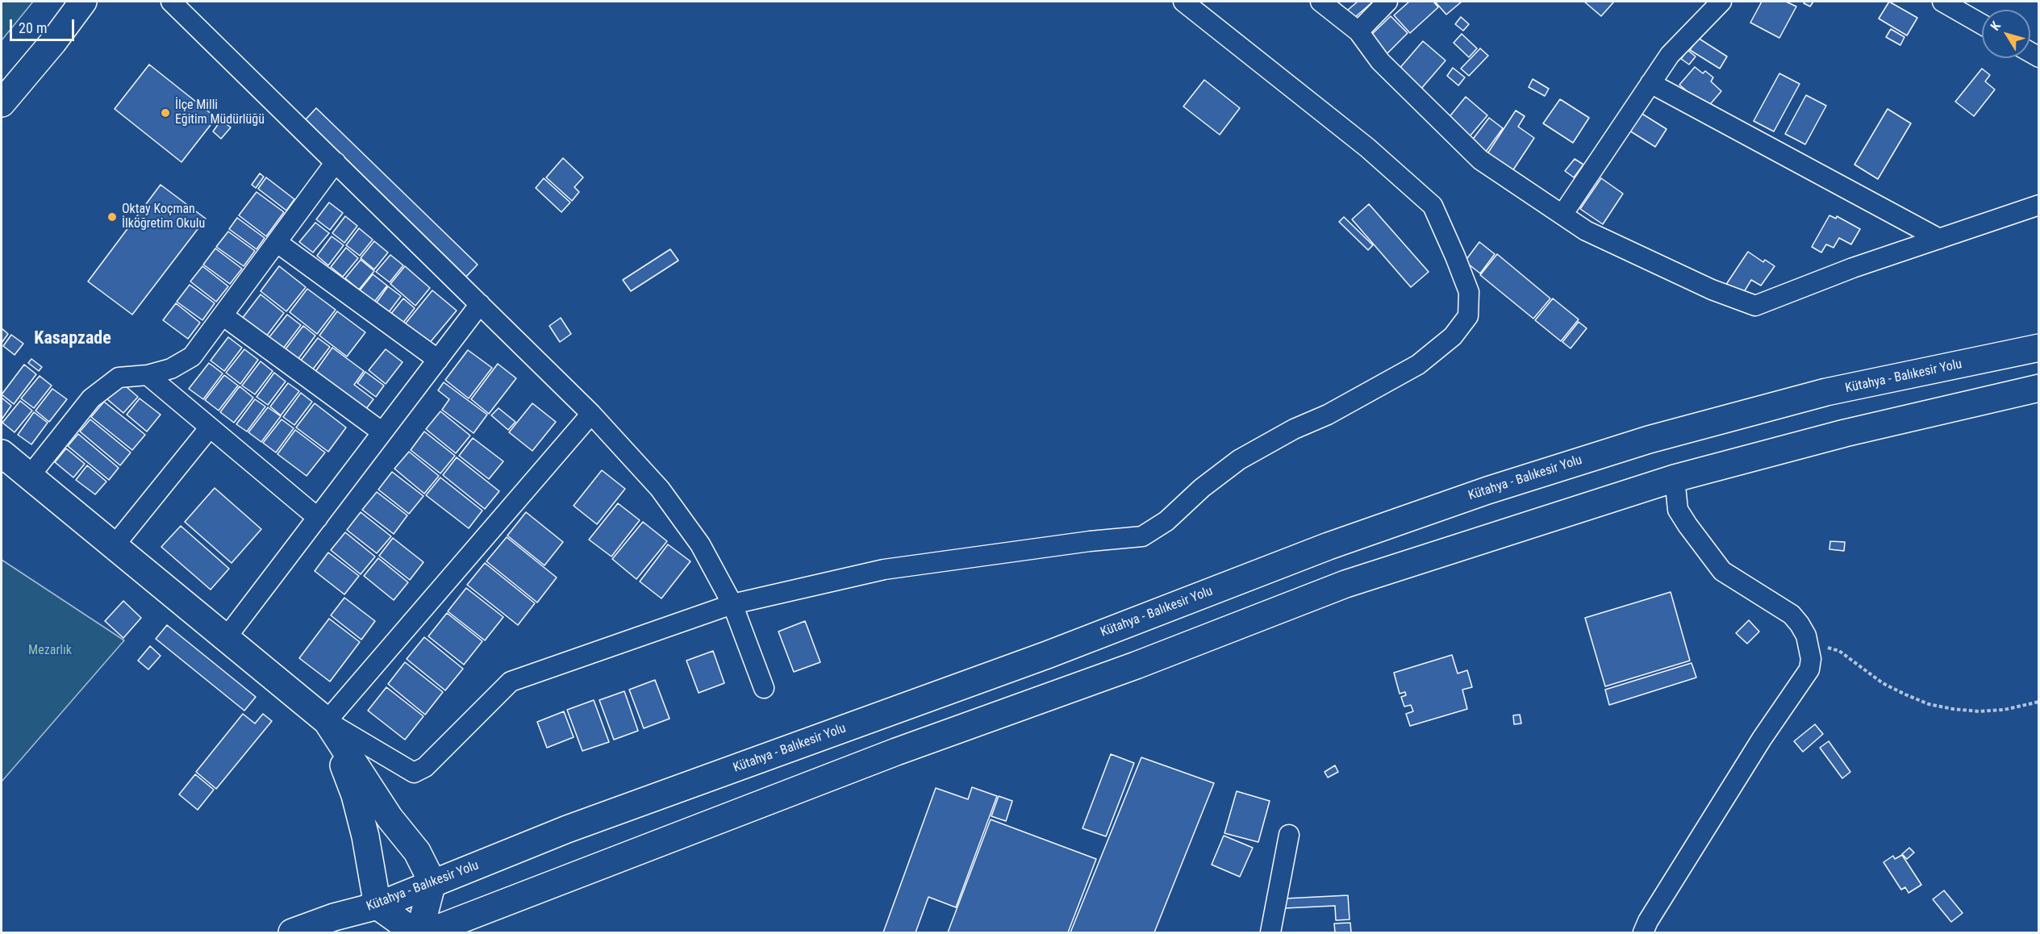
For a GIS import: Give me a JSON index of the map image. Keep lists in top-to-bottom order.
{
  "streets": {
    "main road": ["Kütahya - Balıkesir Yolu"]
  },
  "districts": ["Kasapzade"],
  "parks": ["Mezarlık"],
  "places": ["İlçe Milli Eğitim Müdürlüğü", "Oktay Koçman İlköğretim Okulu"],
  "scale_bar": "20 m",
  "north": "top left"
}
